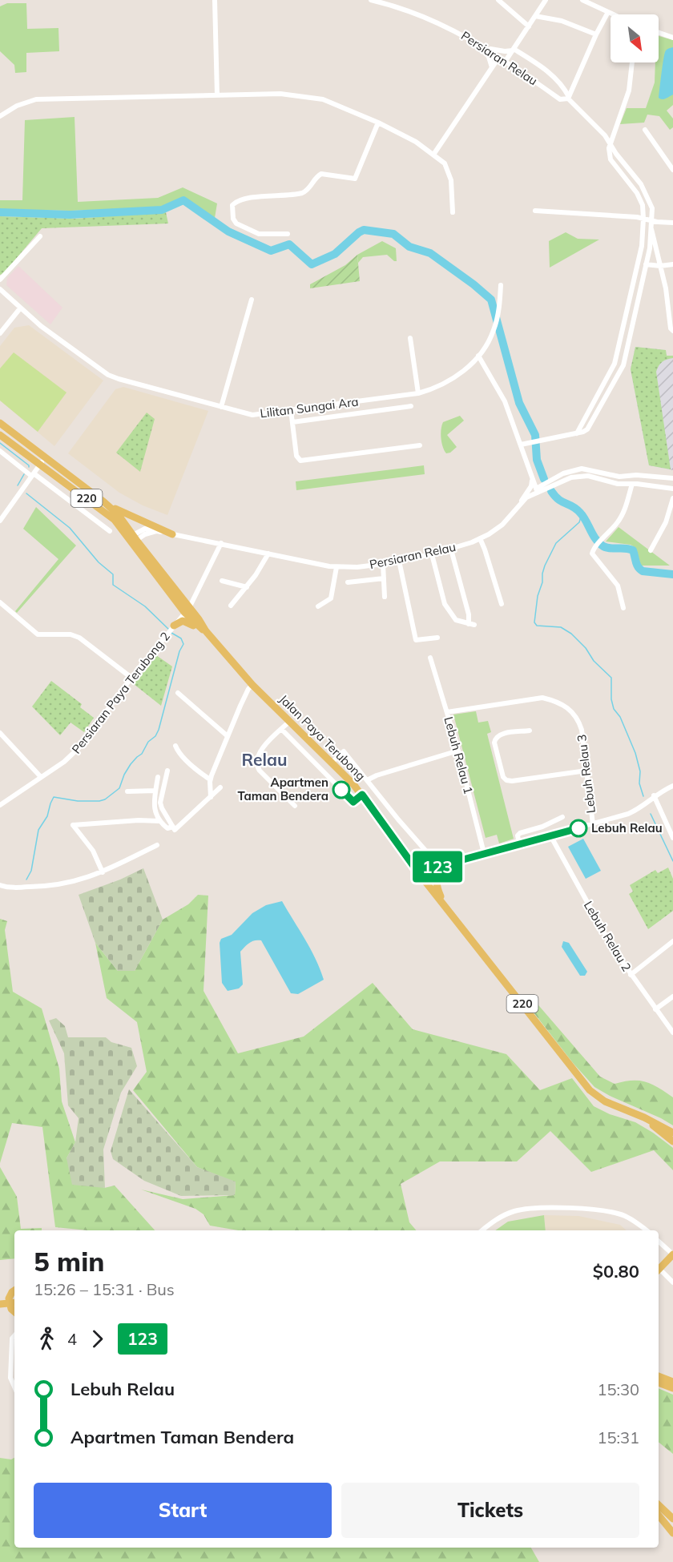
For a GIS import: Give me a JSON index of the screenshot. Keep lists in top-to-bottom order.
{
  "streets": {
    "main road": ["220", "Jalan Paya Terubong"],
    "street": [
      "Persiaran Relau",
      "Lilitan Sungai Ara",
      "Persiaran Paya Terubong 2",
      "Lebuh Relau 1",
      "Lebuh Relau 3",
      "Lebuh Relau 2"
    ]
  },
  "crossings": [
    ["Persiaran Relau", "Persiaran Paya Terubong 2"],
    ["Persiaran Relau", "Jalan Paya Terubong"],
    ["Persiaran Paya Terubong 2", "Jalan Paya Terubong"],
    ["Lebuh Relau 1", "Lebuh Relau 3"]
  ],
  "districts": ["Relau"],
  "places": ["Apartmen Taman Bendera", "Lebuh Relau"],
  "lines": ["bus line 123"],
  "north": "bottom right",
  "page": {
    "on_map": "123",
    "heading": ["5 min", "15:26 – 15:31 · Bus", "$0.80"],
    "legs": ["4", "123"],
    "list": [
      {
        "name": "Lebuh Relau",
        "value": "15:30"
      },
      {
        "name": "Apartmen Taman Bendera",
        "value": "15:31"
      }
    ],
    "buttons": ["Start", "Tickets"]
  }
}
